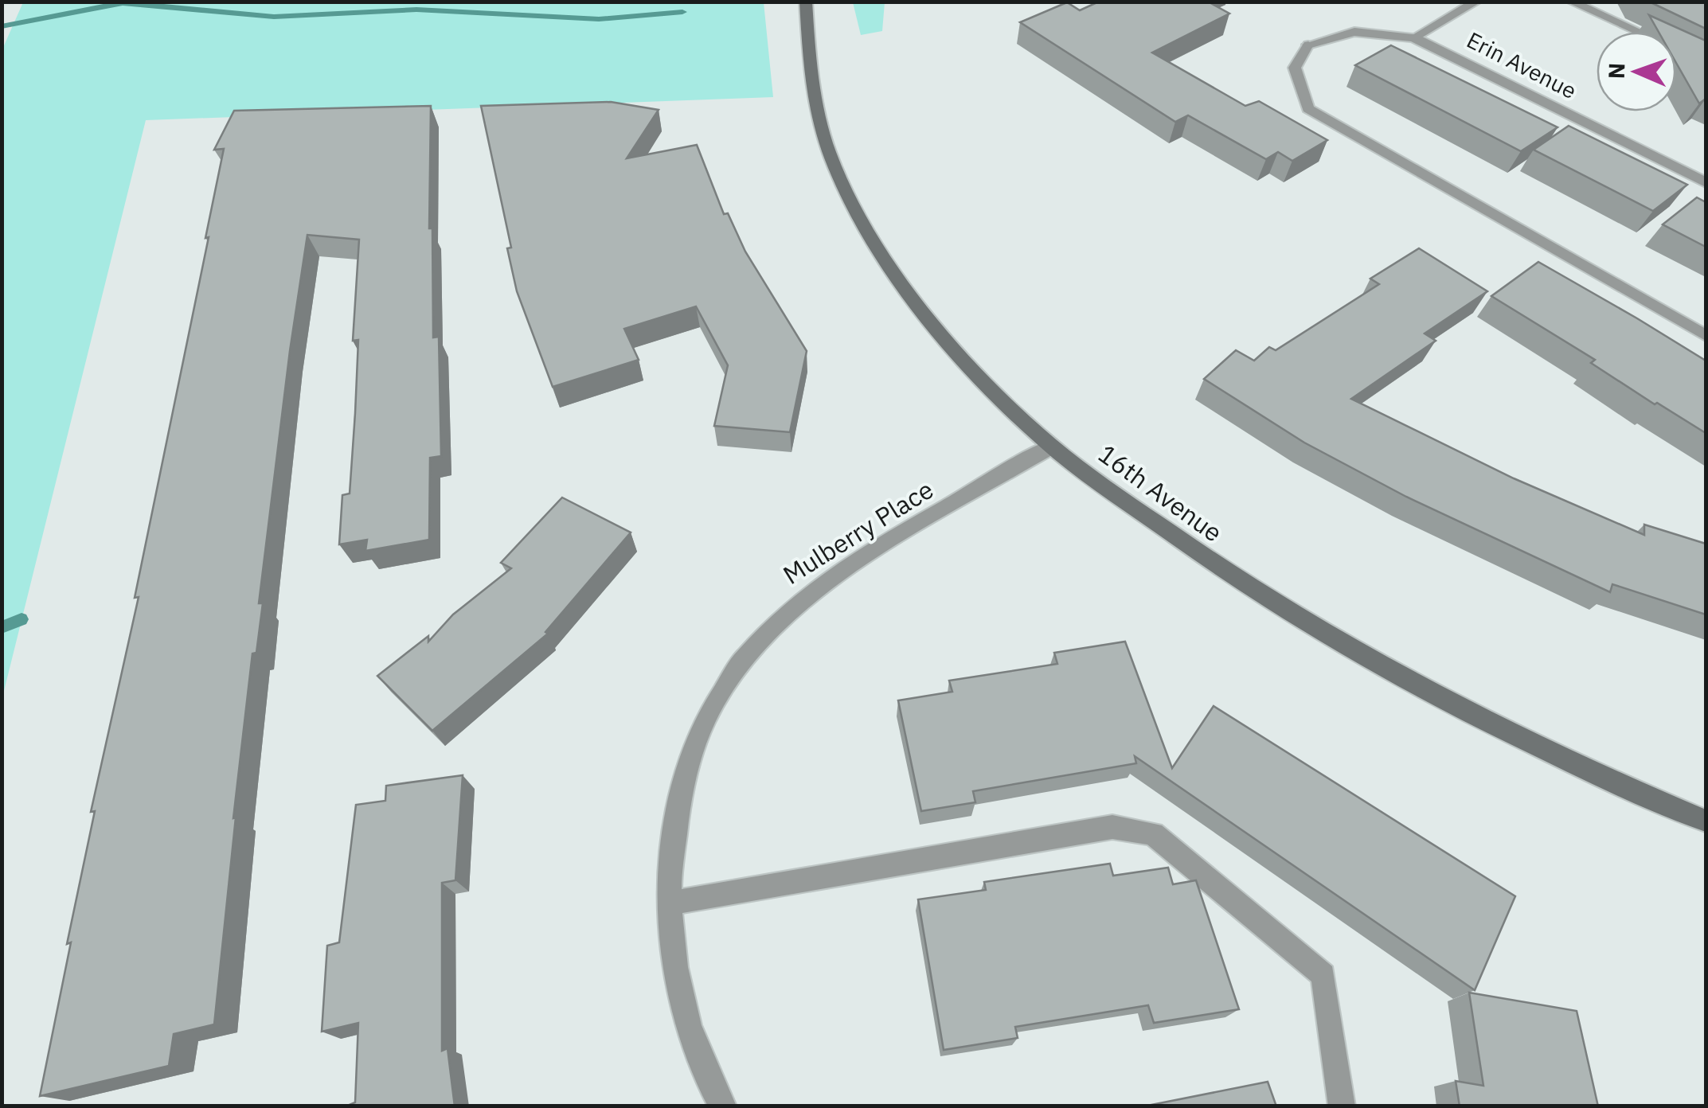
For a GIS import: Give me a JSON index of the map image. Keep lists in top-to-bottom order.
{
  "streets": {
    "street": ["Erin Avenue", "16th Avenue", "Mulberry Place"]
  },
  "crossings": [
    ["16th Avenue", "Mulberry Place"]
  ],
  "north": "left"
}
